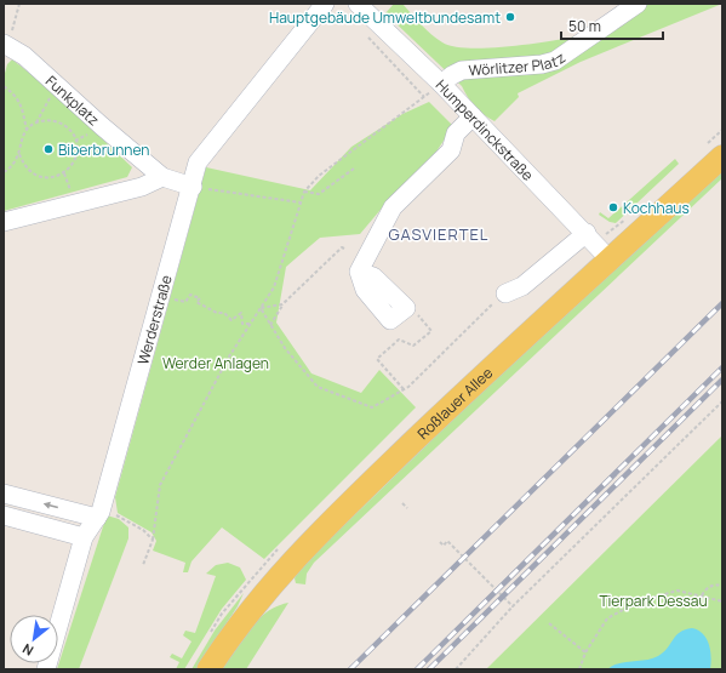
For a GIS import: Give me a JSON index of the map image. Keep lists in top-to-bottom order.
{
  "streets": {
    "main road": ["Roßlauer Allee"],
    "street": [
      "Wörlitzer Platz",
      "Funkplatz",
      "Humperdinckstraße",
      "Werderstraße"
    ]
  },
  "crossings": [
    ["Wörlitzer Platz", "Humperdinckstraße"],
    ["Funkplatz", "Werderstraße"],
    ["Humperdinckstraße", "Roßlauer Allee"]
  ],
  "districts": ["GASVIERTEL"],
  "parks": ["Werder Anlagen", "Tierpark Dessau"],
  "places": ["Hauptgebäude Umweltbundesamt", "Biberbrunnen", "Kochhaus"],
  "scale_bar": "50 m",
  "north": "bottom left"
}
